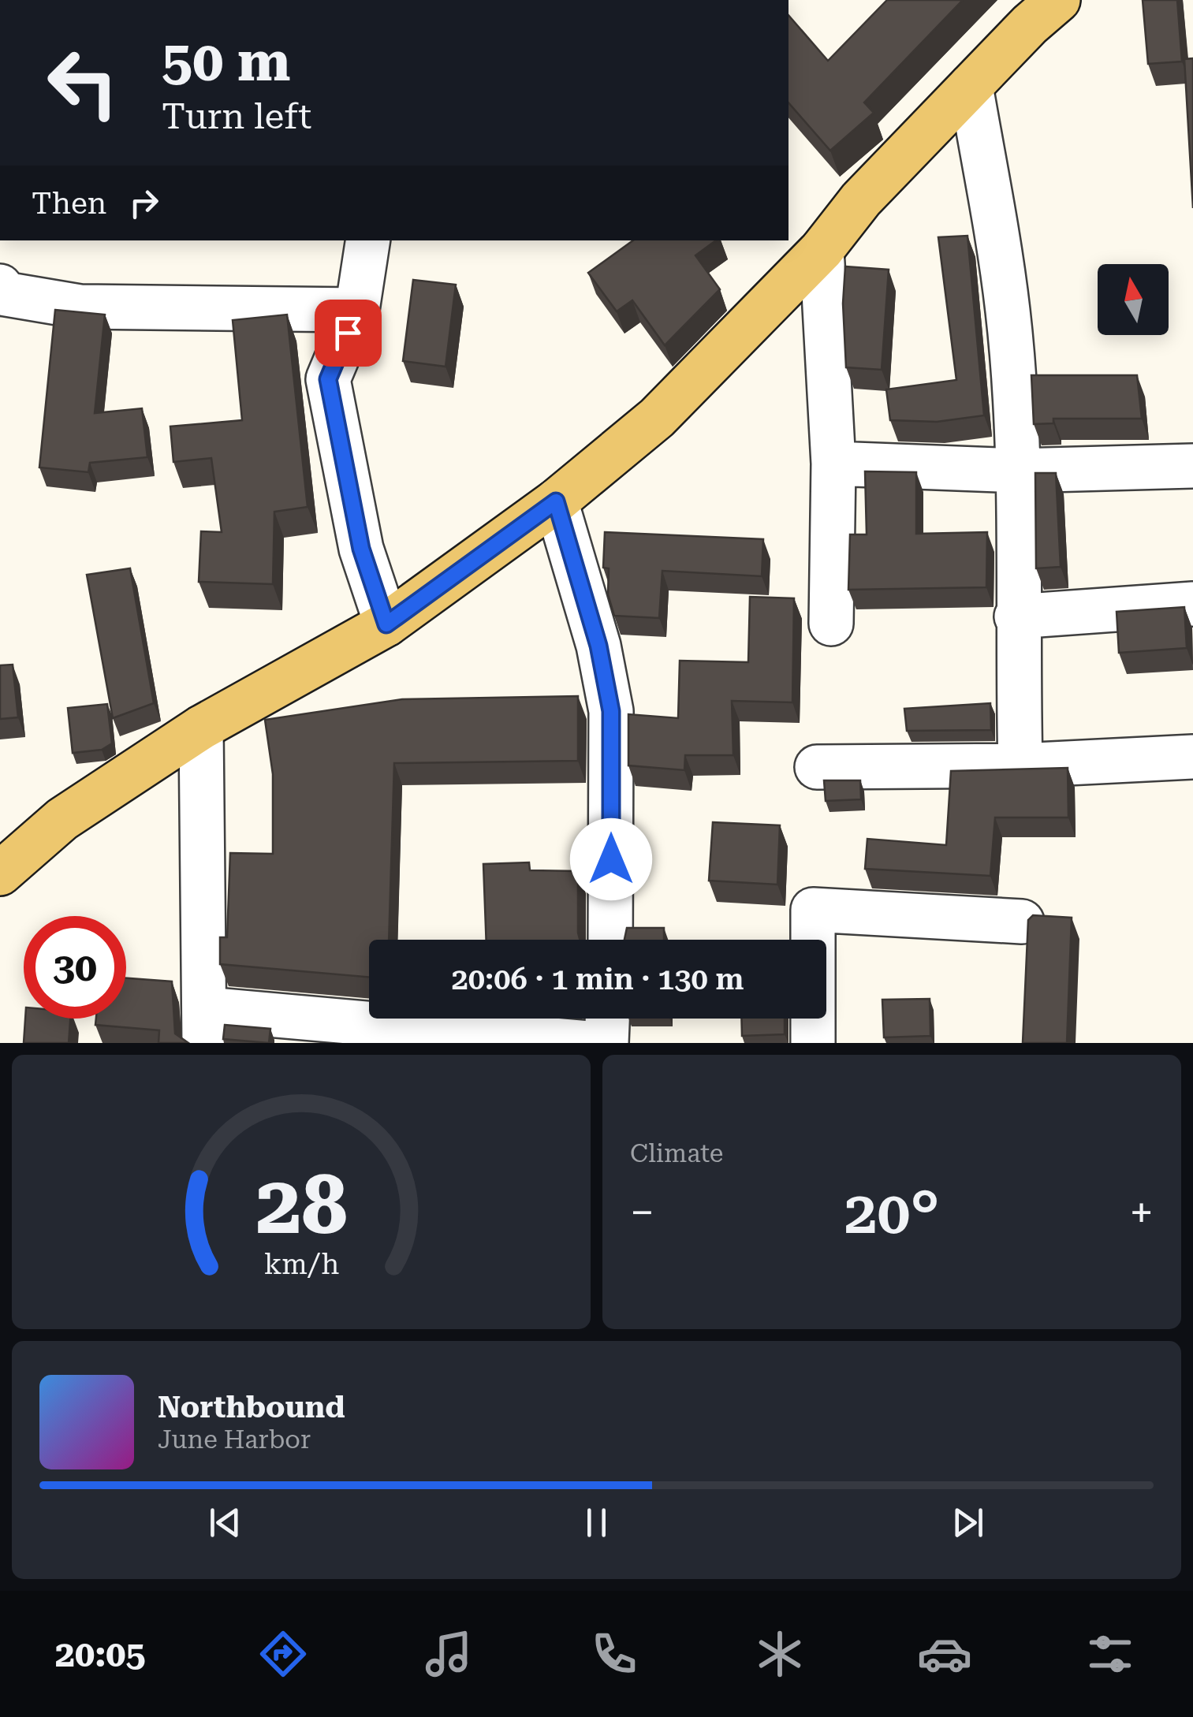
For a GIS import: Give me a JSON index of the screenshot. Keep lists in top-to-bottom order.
{
  "north": "top",
  "page": {
    "turn": ["50 m", "Turn left"],
    "then": "Then",
    "limit": "30",
    "trip": "20:06 · 1 min · 130 m",
    "tile": "Climate",
    "heat": ["−", "20°", "+"],
    "song": ["Northbound", "June Harbor"],
    "tabs": "20:05",
    "gauge": ["28", "km/h"]
  }
}
